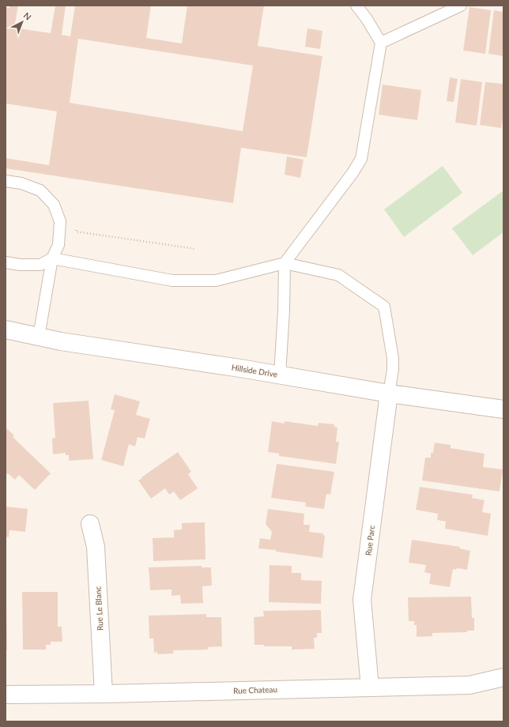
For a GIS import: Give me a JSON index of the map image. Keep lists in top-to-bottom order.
{
  "streets": {
    "street": [
      "Hillside Drive",
      "Rue Parc",
      "Rue Le Blanc",
      "Rue Chateau"
    ]
  },
  "crossings": [
    ["Hillside Drive", "Rue Parc"],
    ["Rue Parc", "Rue Chateau"],
    ["Rue Le Blanc", "Rue Chateau"]
  ],
  "north": "top right"
}
